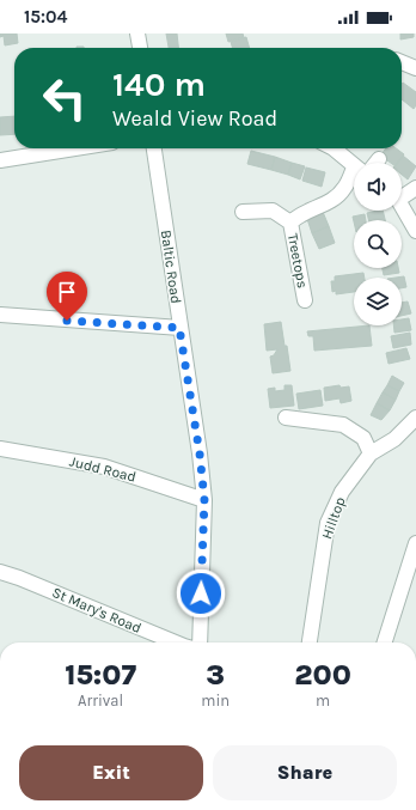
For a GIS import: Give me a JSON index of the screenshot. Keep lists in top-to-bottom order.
{
  "streets": {
    "street": [
      "Treetops",
      "Baltic Road",
      "Judd Road",
      "Hilltop",
      "St Mary's Road"
    ]
  },
  "crossings": [
    ["Baltic Road", "Judd Road"]
  ],
  "page": {
    "status": "15:04",
    "turn": ["140 m", "Weald View Road"],
    "eta": [
      "15:07",
      "Arrival",
      "3",
      "min",
      "200",
      "m"
    ],
    "buttons": ["Exit", "Share"]
  }
}
